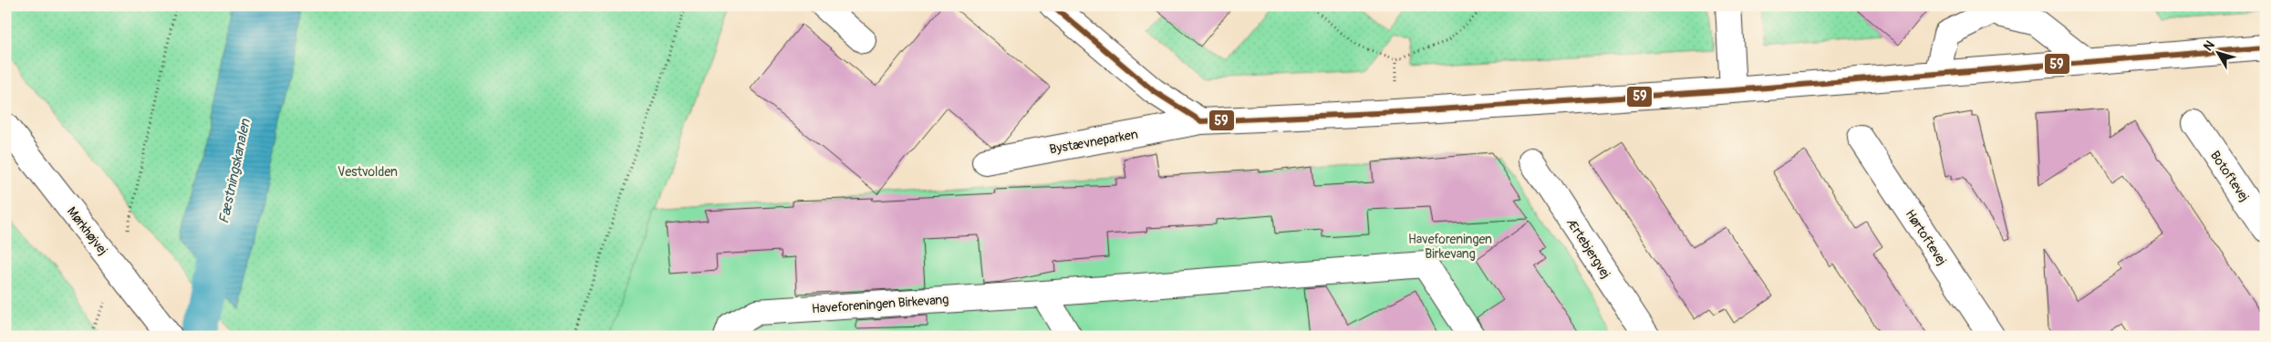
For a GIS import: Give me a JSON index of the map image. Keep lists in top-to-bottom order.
{
  "streets": {
    "street": [
      "Bystævneparken",
      "Botoftevej",
      "Mørkhøjvej",
      "Hørtoftevej",
      "Ærtebjergvej",
      "Haveforeningen Birkevang"
    ]
  },
  "water": ["Fæstningskanalen"],
  "parks": ["Vestvolden", "Haveforeningen Birkevang"],
  "lines": ["transit line 59"],
  "north": "top left"
}
